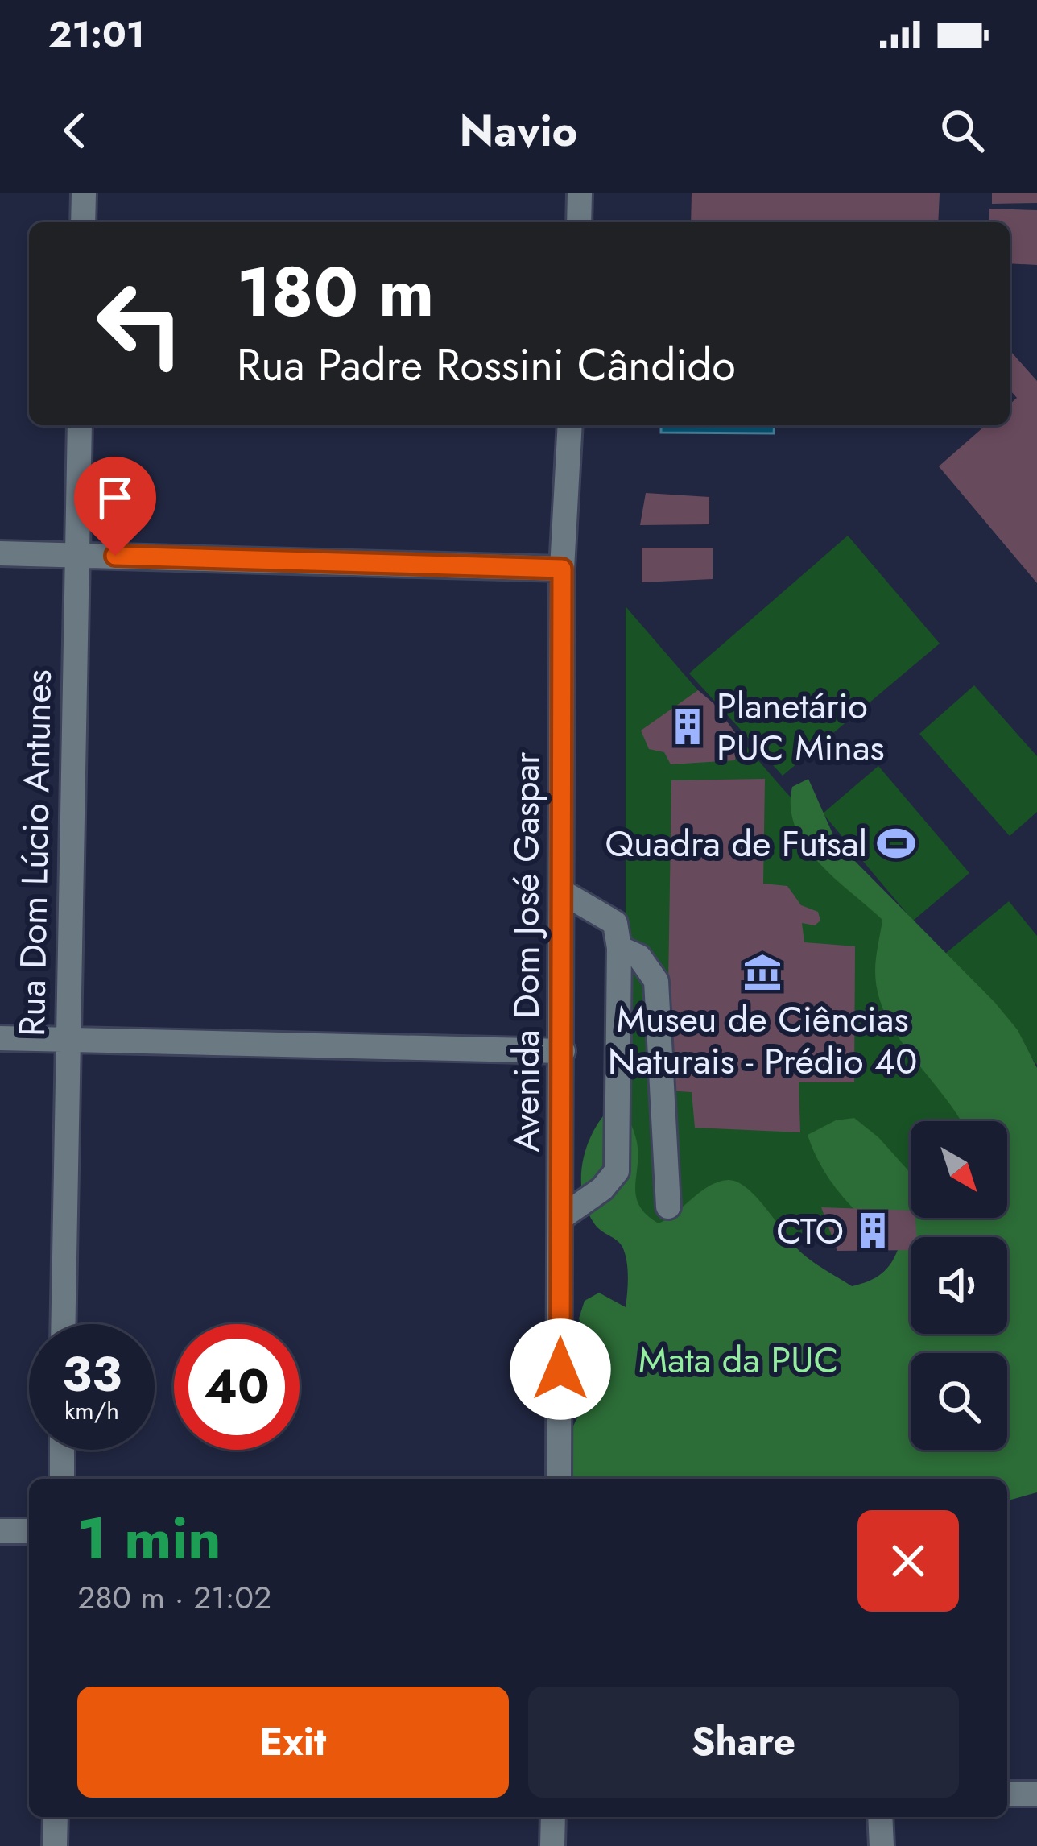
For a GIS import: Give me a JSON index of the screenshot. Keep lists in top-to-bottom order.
{
  "streets": {
    "street": ["Rua Dom Lúcio Antunes", "Avenida Dom José Gaspar"]
  },
  "parks": ["Mata da PUC"],
  "places": {
    "building": ["Planetário PUC Minas", "CTO"],
    "sports": ["Quadra de Futsal"],
    "museum": ["Museu de Ciências Naturais - Prédio 40"]
  },
  "north": "bottom right",
  "page": {
    "status": "21:01",
    "header": "Navio",
    "turn": ["180 m", "Rua Padre Rossini Cândido"],
    "speed": "33 km/h",
    "limit": "40",
    "heading": ["1 min", "280 m · 21:02"],
    "buttons": ["Exit", "Share"]
  }
}
